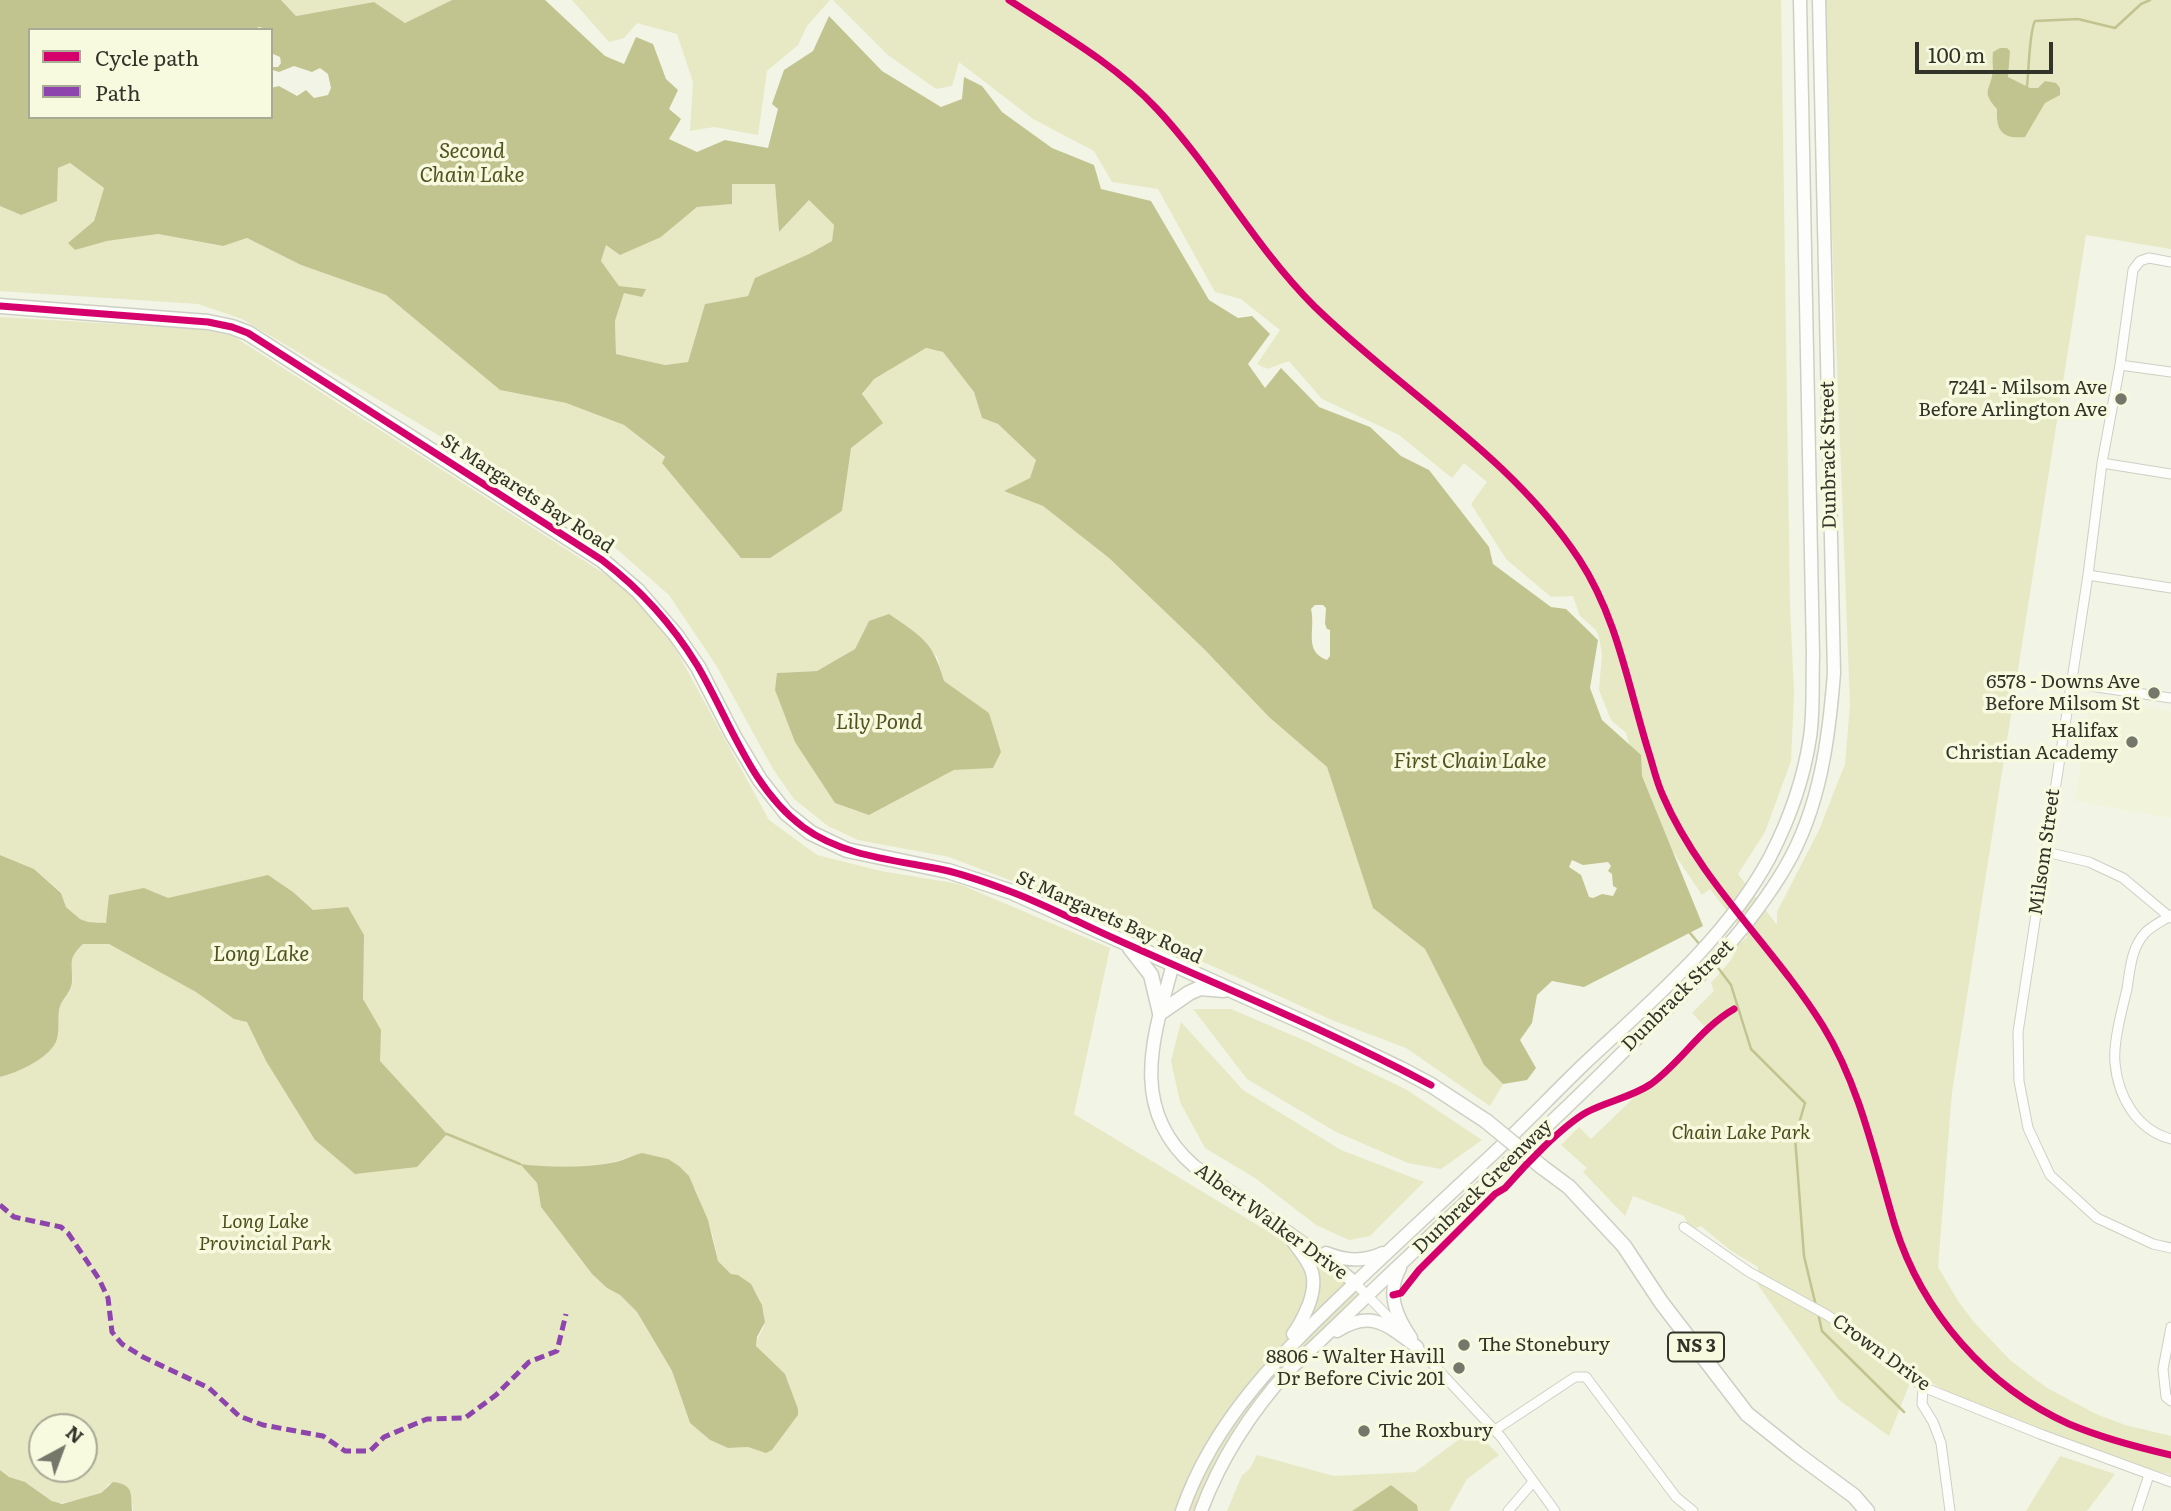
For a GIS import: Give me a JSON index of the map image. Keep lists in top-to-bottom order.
{
  "streets": {
    "main road": [
      "Dunbrack Street",
      "St Margarets Bay Road",
      "Albert Walker Drive",
      "NS 3"
    ],
    "street": ["Milsom Street", "Crown Drive"],
    "cycle path": ["Dunbrack Greenway"]
  },
  "crossings": [
    ["Dunbrack Street", "Albert Walker Drive"],
    ["St Margarets Bay Road", "Albert Walker Drive"]
  ],
  "water": [
    "Second Chain Lake",
    "Lily Pond",
    "First Chain Lake",
    "Long Lake"
  ],
  "parks": ["Chain Lake Park", "Long Lake Provincial Park"],
  "places": [
    "7241 - Milsom Ave Before Arlington Ave",
    "6578 - Downs Ave Before Milsom St",
    "Halifax Christian Academy",
    "The Stonebury",
    "8806 - Walter Havill Dr Before Civic 201",
    "The Roxbury"
  ],
  "legend": ["Cycle path", "Path"],
  "scale_bar": "100 m",
  "north": "top right"
}
